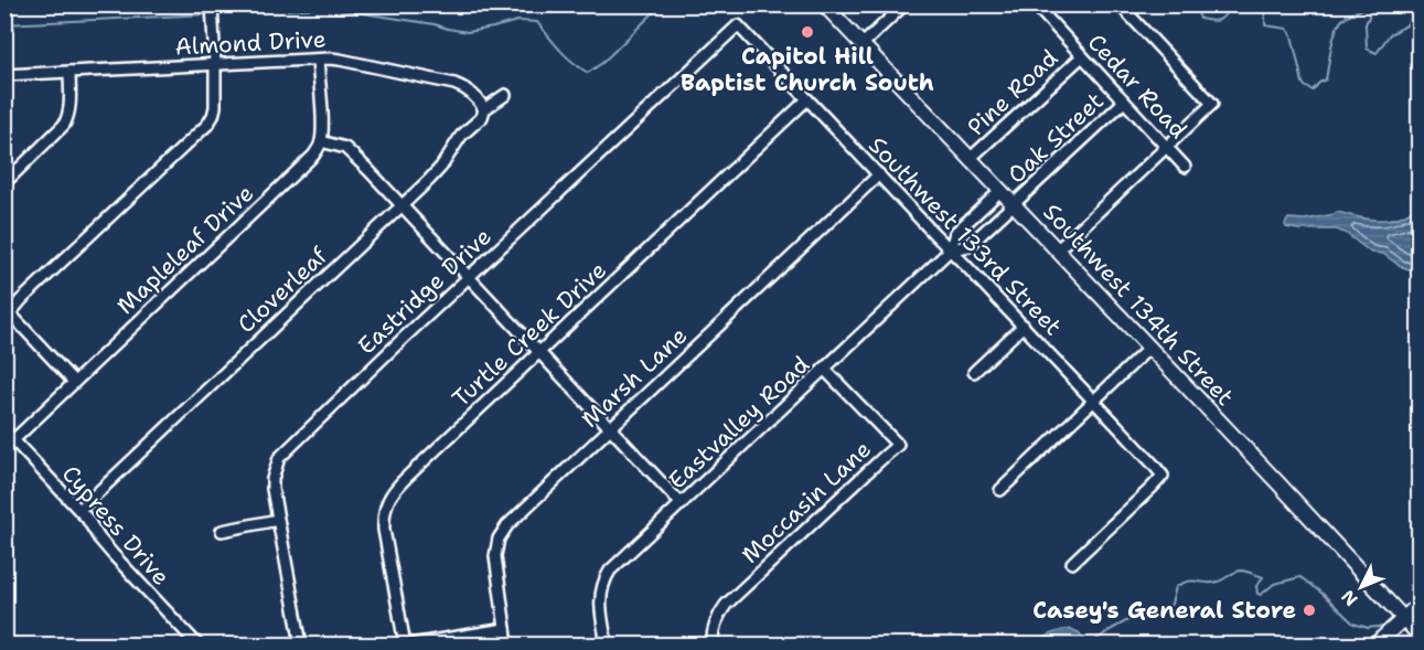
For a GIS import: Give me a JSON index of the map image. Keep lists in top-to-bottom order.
{
  "streets": {
    "main road": ["Southwest 134th Street"],
    "street": [
      "Almond Drive",
      "Cedar Road",
      "Pine Road",
      "Oak Street",
      "Southwest 133rd Street",
      "Mapleleaf Drive",
      "Cloverleaf",
      "Eastridge Drive",
      "Turtle Creek Drive",
      "Marsh Lane",
      "Eastvalley Road",
      "Moccasin Lane",
      "Cypress Drive"
    ]
  },
  "crossings": [
    ["Almond Drive", "Cloverleaf"],
    ["Cedar Road", "Pine Road"],
    ["Cedar Road", "Oak Street"],
    ["Pine Road", "Southwest 134th Street"],
    ["Oak Street", "Southwest 134th Street"],
    ["Oak Street", "Eastvalley Road"],
    ["Southwest 133rd Street", "Eastridge Drive"],
    ["Southwest 133rd Street", "Turtle Creek Drive"],
    ["Southwest 133rd Street", "Marsh Lane"],
    ["Southwest 133rd Street", "Eastvalley Road"],
    ["Mapleleaf Drive", "Cypress Drive"],
    ["Cloverleaf", "Cypress Drive"],
    ["Southwest 134th Street", "Eastvalley Road"],
    ["Eastvalley Road", "Moccasin Lane"]
  ],
  "places": ["Capitol Hill Baptist Church South", "Casey's General Store"],
  "north": "bottom left"
}
